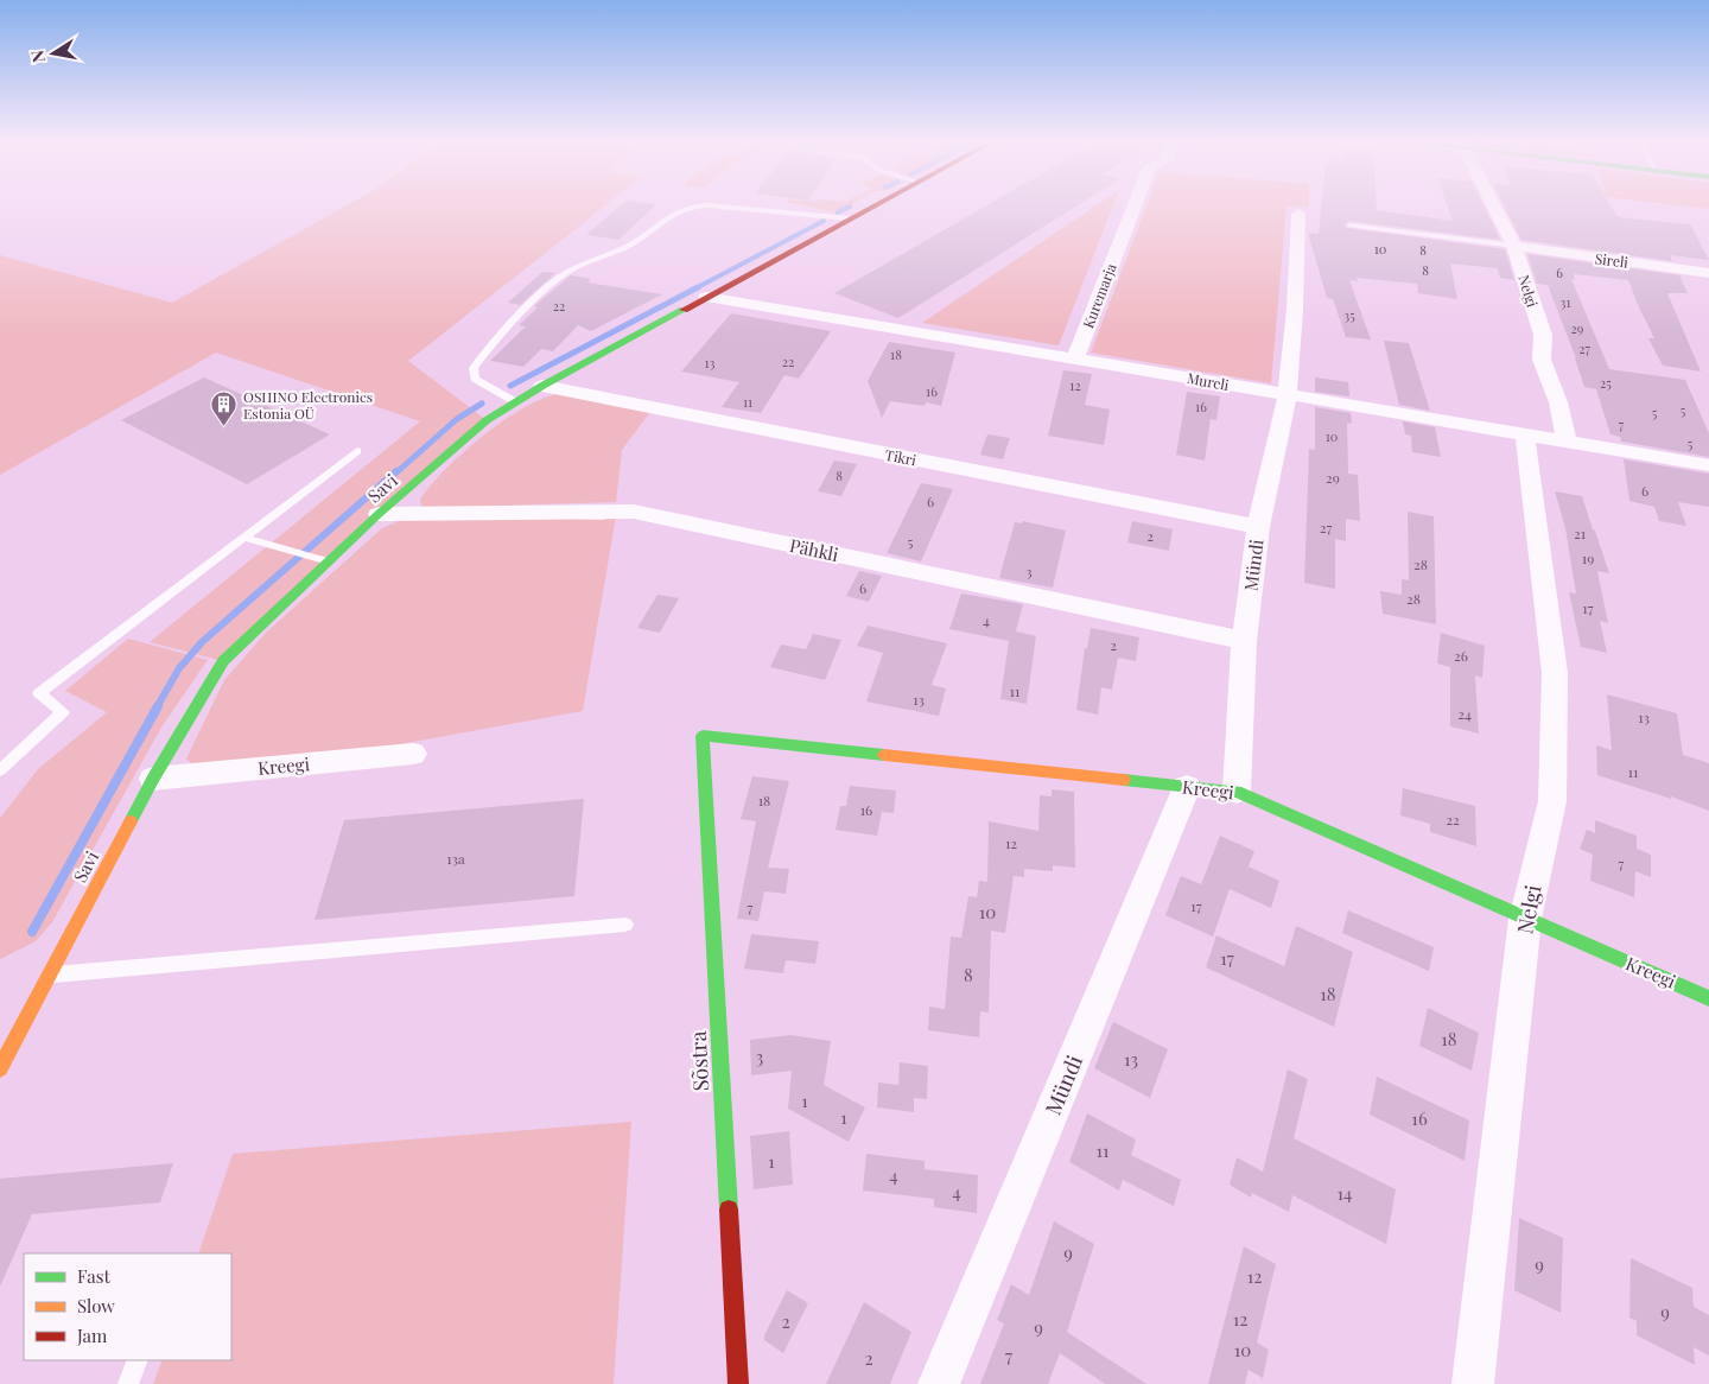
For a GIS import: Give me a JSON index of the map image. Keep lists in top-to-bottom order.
{
  "streets": {
    "street": [
      "Sireli",
      "Nelgi",
      "Kuremarja",
      "Mureli",
      "Tikri",
      "Savi",
      "Pähkli",
      "Mündi",
      "Kreegi",
      "Sõstra"
    ]
  },
  "crossings": [
    ["Sireli", "Nelgi"],
    ["Nelgi", "Mureli"],
    ["Nelgi", "Kreegi"],
    ["Kuremarja", "Mureli"],
    ["Mureli", "Savi"],
    ["Mureli", "Mündi"],
    ["Tikri", "Savi"],
    ["Tikri", "Mündi"],
    ["Savi", "Pähkli"],
    ["Savi", "Kreegi"],
    ["Pähkli", "Mündi"],
    ["Mündi", "Kreegi"],
    ["Kreegi", "Sõstra"]
  ],
  "places": {
    "building": ["OSHINO Electronics Estonia OÜ"]
  },
  "house_numbers": [
    "10",
    "8",
    "8",
    "6",
    "31",
    "22",
    "35",
    "29",
    "27",
    "18",
    "22",
    "13",
    "25",
    "12",
    "16",
    "11",
    "16",
    "5",
    "5",
    "7",
    "10",
    "5",
    "8",
    "29",
    "6",
    "6",
    "27",
    "21",
    "2",
    "5",
    "19",
    "28",
    "3",
    "6",
    "28",
    "17",
    "4",
    "2",
    "26",
    "11",
    "13",
    "24",
    "13",
    "11",
    "18",
    "16",
    "22",
    "12",
    "13a",
    "7",
    "17",
    "7",
    "10",
    "17",
    "8",
    "18",
    "18",
    "3",
    "13",
    "1",
    "1",
    "16",
    "11",
    "1",
    "4",
    "4",
    "14",
    "9",
    "9",
    "12",
    "9",
    "12",
    "2",
    "9",
    "10",
    "7",
    "2"
  ],
  "legend": ["Fast", "Slow", "Jam"],
  "north": "left"
}
